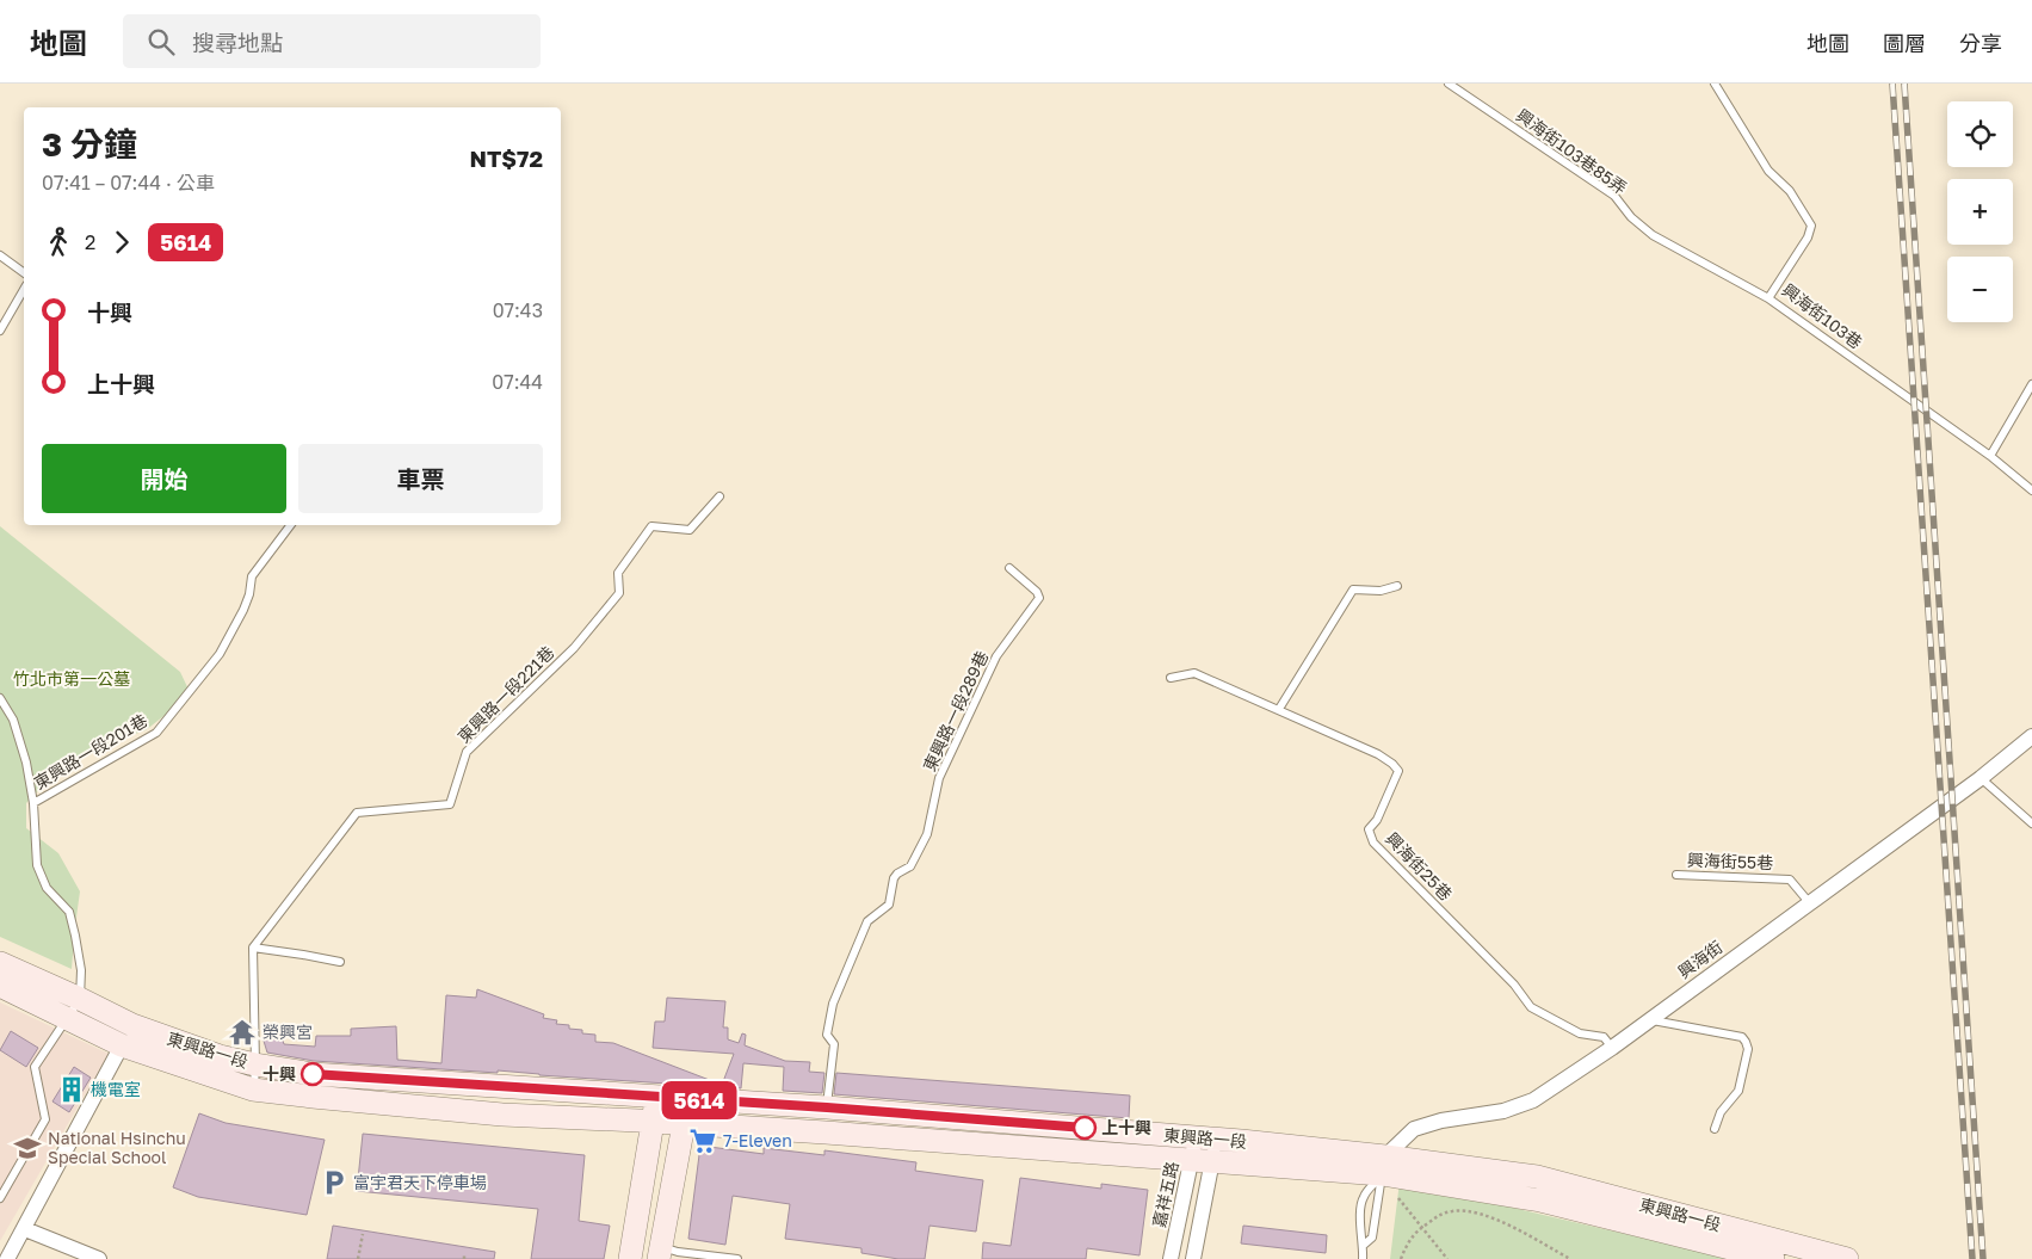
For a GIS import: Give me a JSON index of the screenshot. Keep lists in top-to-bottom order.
{
  "streets": {
    "street": ["興海街", "東興路一段", "嘉祥五路"],
    "lane": [
      "興海街103巷85弄",
      "興海街103巷",
      "東興路一段221巷",
      "東興路一段289巷",
      "東興路一段201巷",
      "興海街55巷",
      "興海街25巷"
    ]
  },
  "crossings": [
    ["興海街103巷85弄", "興海街103巷"],
    ["東興路一段289巷", "東興路一段"],
    ["東興路一段201巷", "東興路一段"],
    ["興海街55巷", "興海街"],
    ["興海街25巷", "興海街"],
    ["興海街", "東興路一段"],
    ["東興路一段", "嘉祥五路"]
  ],
  "parks": ["竹北市第一公墓"],
  "places": {
    "temple": ["榮興宮"],
    "other": ["十興", "上十興"],
    "building": ["機電室"],
    "supermarket": ["7-Eleven"],
    "school or university": ["National Hsinchu Special School"],
    "parking": ["富宇君天下停車場"]
  },
  "lines": ["bus line 5614"],
  "page": {
    "header": "地圖",
    "search": "搜尋地點",
    "nav": ["地圖", "圖層", "分享"],
    "on_map": "5614",
    "map_buttons": ["+", "−"],
    "heading": ["3 分鐘", "07:41 – 07:44 · 公車", "NT$72"],
    "legs": ["2", "5614"],
    "list": [
      {
        "name": "十興",
        "value": "07:43"
      },
      {
        "name": "上十興",
        "value": "07:44"
      }
    ],
    "buttons": ["開始", "車票"]
  }
}
